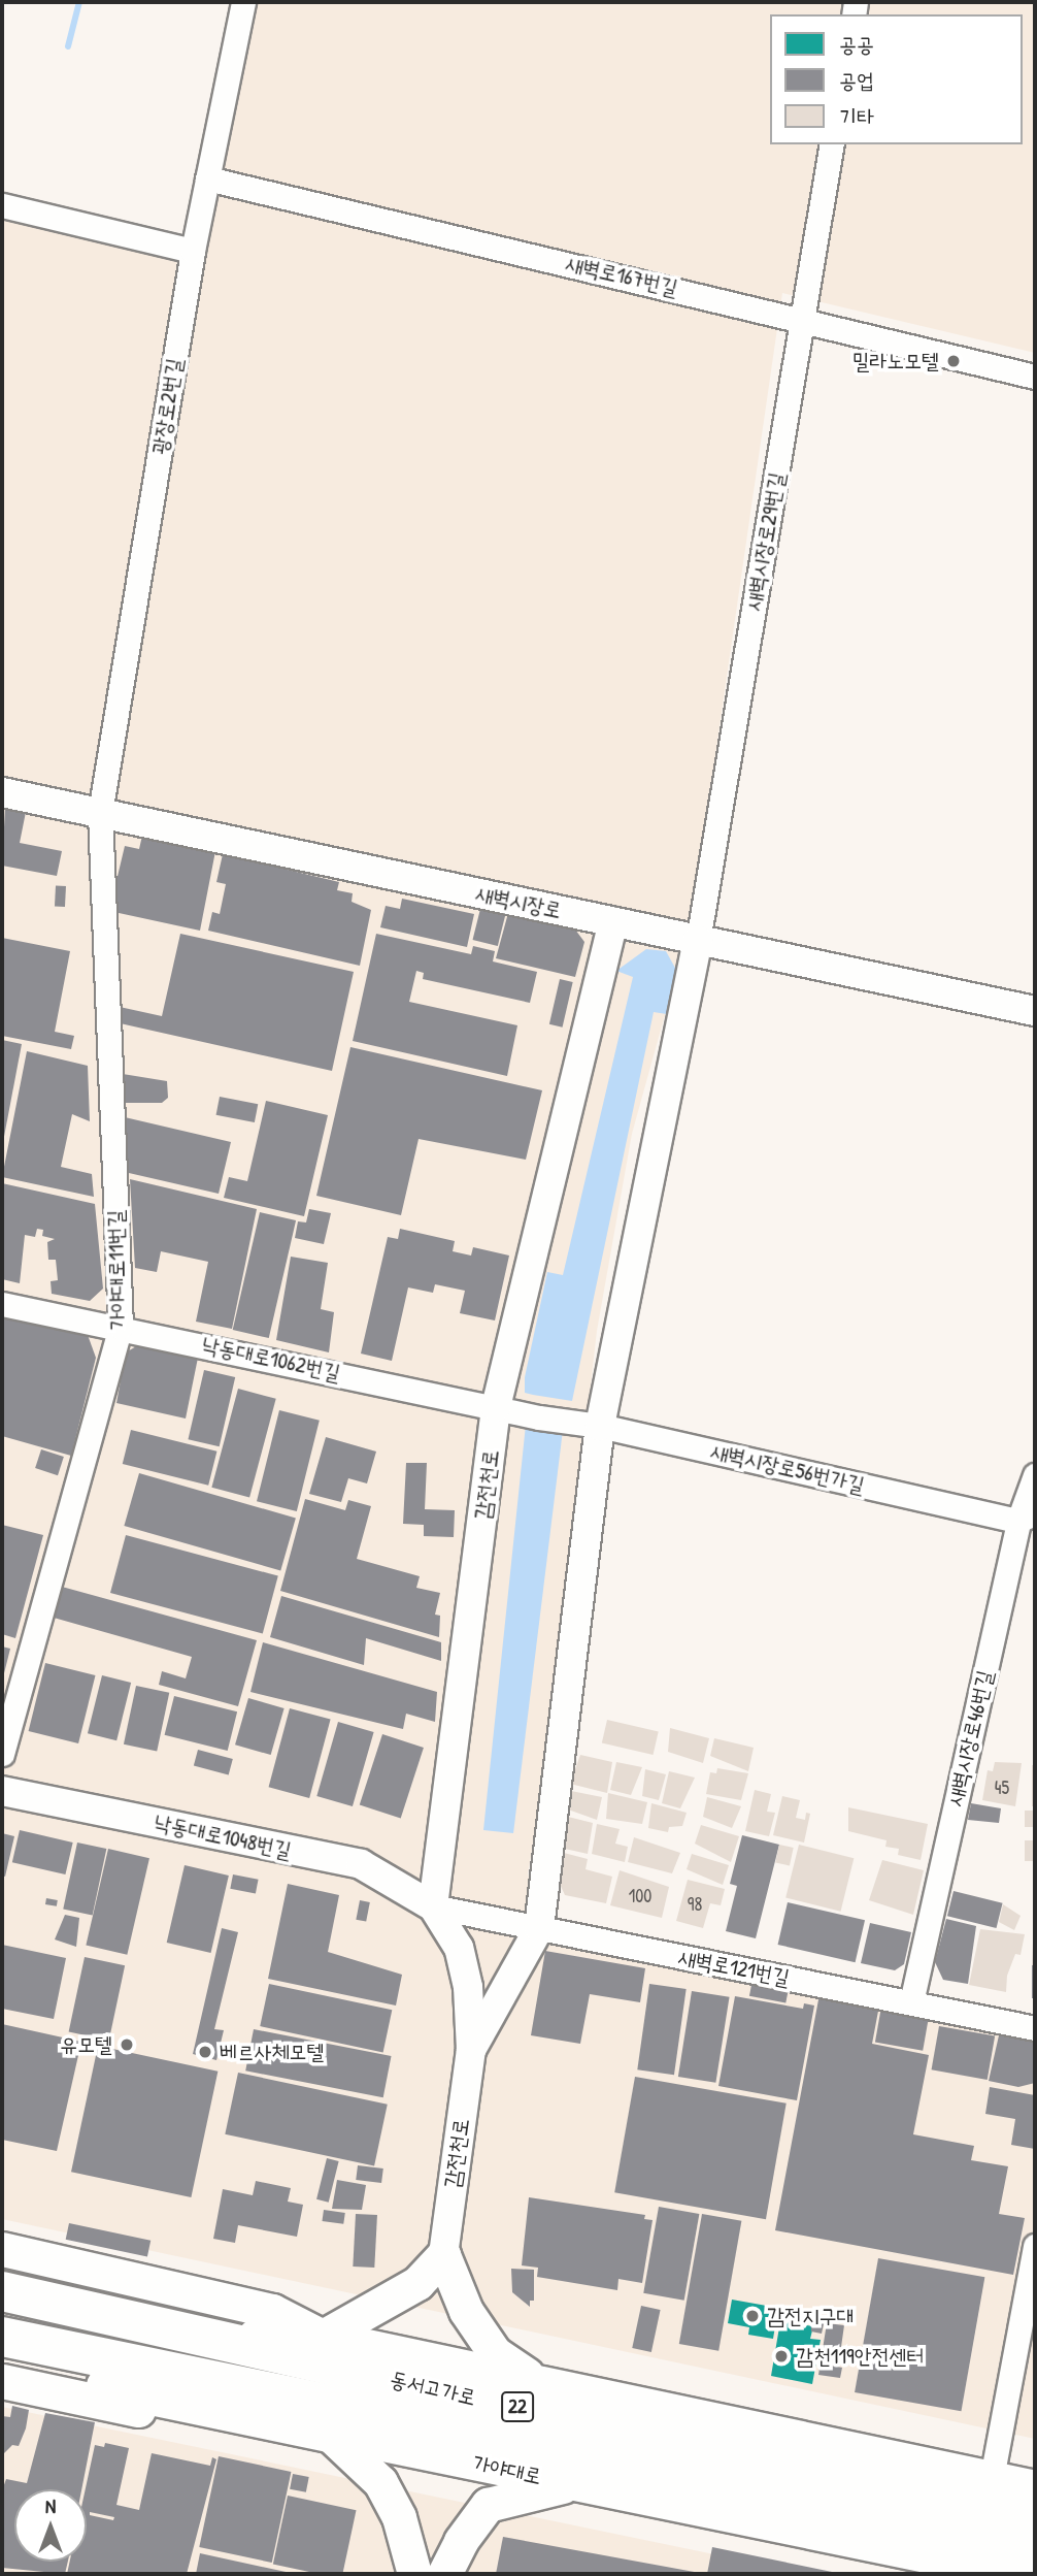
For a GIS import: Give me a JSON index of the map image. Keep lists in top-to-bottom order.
{
  "streets": {
    "highway": ["동서고가로", "22"],
    "main road": ["가야대로"],
    "street": [
      "새벽로167번길",
      "광장로2번길",
      "새벽시장로29번길",
      "새벽시장로",
      "가야대로11번길",
      "낙동대로1062번길",
      "새벽시장로56번가길",
      "감전천로",
      "새벽시장로46번길",
      "낙동대로1048번길",
      "새벽로121번길"
    ]
  },
  "crossings": [
    ["새벽로167번길", "광장로2번길"],
    ["새벽로167번길", "새벽시장로29번길"],
    ["광장로2번길", "새벽시장로"],
    ["광장로2번길", "가야대로11번길"],
    ["새벽시장로29번길", "새벽시장로"],
    ["새벽시장로29번길", "감전천로"],
    ["새벽시장로", "가야대로11번길"],
    ["새벽시장로", "감전천로"],
    ["가야대로11번길", "낙동대로1062번길"],
    ["낙동대로1062번길", "새벽시장로56번가길"],
    ["낙동대로1062번길", "감전천로"],
    ["새벽시장로56번가길", "감전천로"],
    ["새벽시장로56번가길", "새벽시장로46번길"],
    ["감전천로", "낙동대로1048번길"],
    ["감전천로", "새벽로121번길"],
    ["새벽시장로46번길", "새벽로121번길"],
    ["낙동대로1048번길", "새벽로121번길"]
  ],
  "places": [
    "밀라노모텔",
    "유모텔",
    "베르사체모텔",
    "감전지구대",
    "감천119안전센터"
  ],
  "house_numbers": ["45", "100", "98"],
  "legend": ["공공", "공업", "기타"],
  "north": "top"
}
